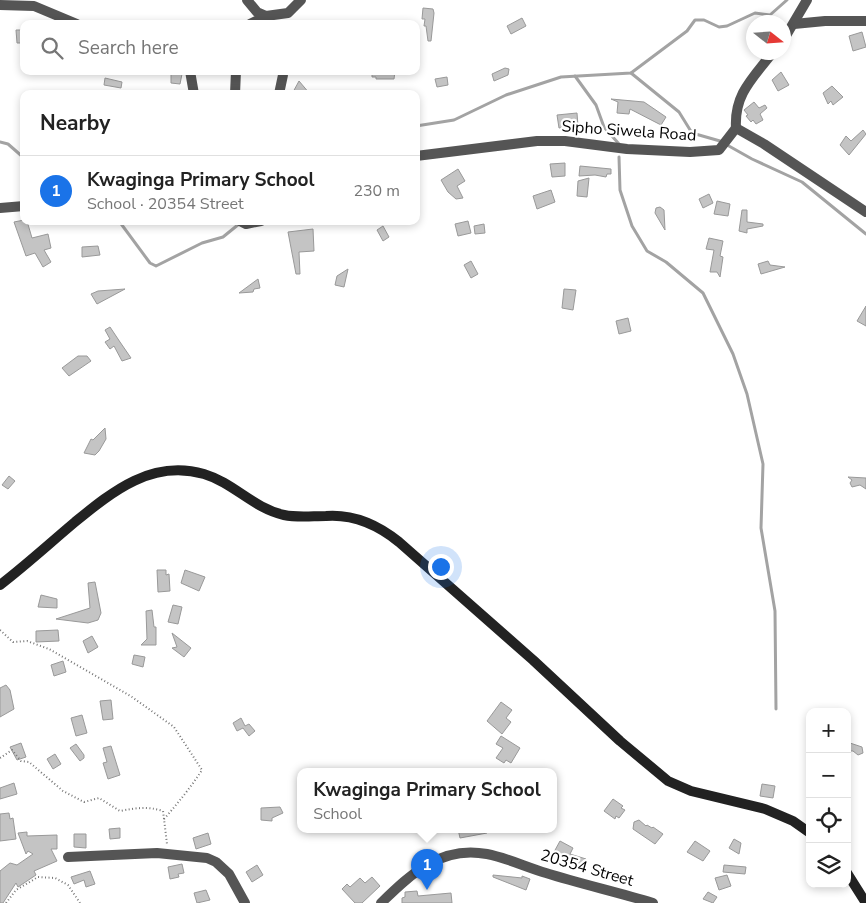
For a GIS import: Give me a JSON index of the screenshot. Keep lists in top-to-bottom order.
{
  "streets": {
    "street": ["Sipho Siwela Road", "20354 Street"]
  },
  "north": "right",
  "page": {
    "search": "Search here",
    "heading": "Nearby",
    "list": [
      {
        "mark": "1",
        "name": "Kwaginga Primary School",
        "note": "School · 20354 Street",
        "value": "230 m"
      }
    ],
    "map_buttons": ["+", "−"],
    "popup": ["Kwaginga Primary School", "School"],
    "pins": "1"
  }
}
